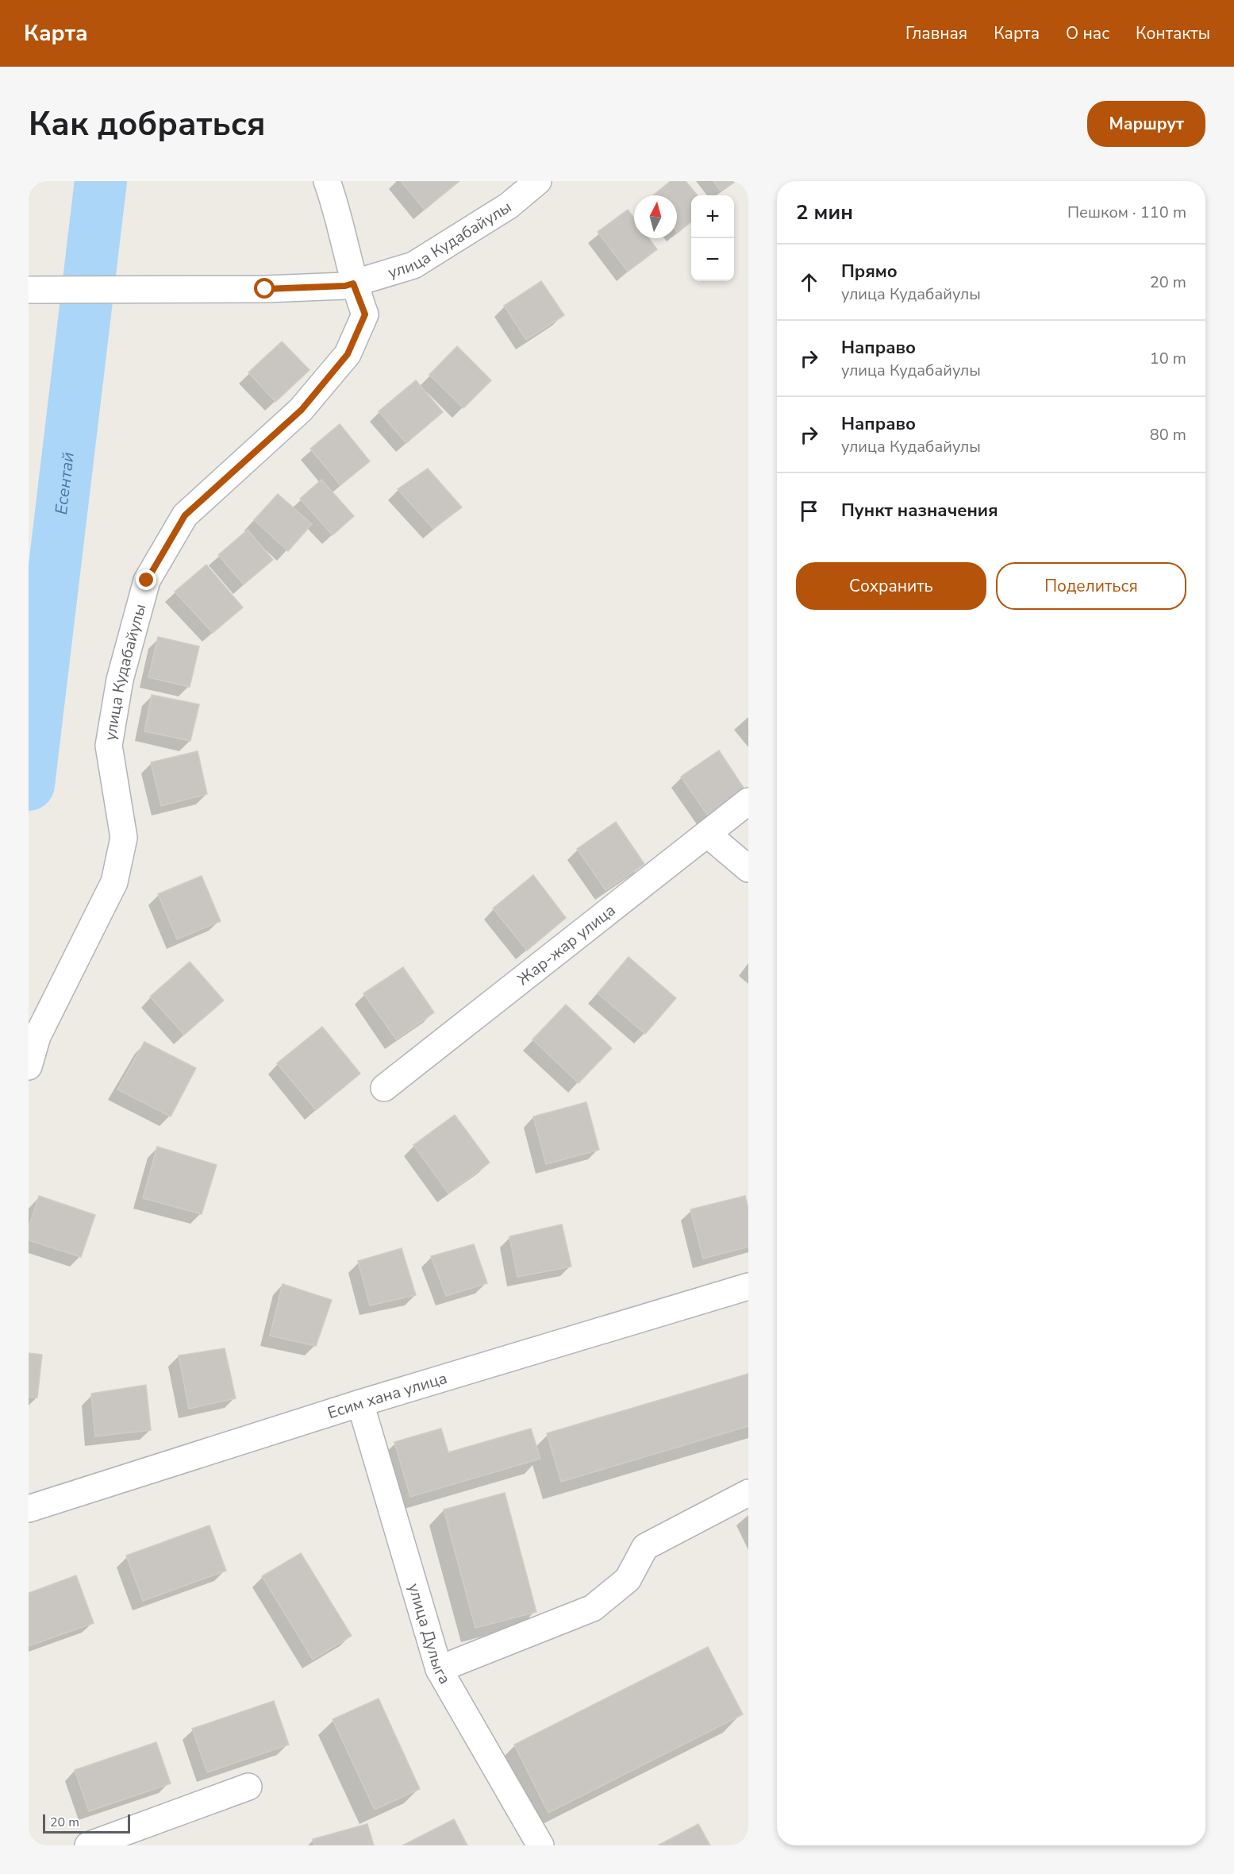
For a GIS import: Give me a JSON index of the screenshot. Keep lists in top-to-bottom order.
{
  "streets": {
    "street": [
      "улица Кудабайулы",
      "Жар-жар улица",
      "Есим хана улица",
      "улица Дулыга"
    ]
  },
  "crossings": [
    ["Есим хана улица", "улица Дулыга"]
  ],
  "water": ["Есентай"],
  "scale_bar": "20 m",
  "north": "top",
  "page": {
    "header": "Карта",
    "nav": [
      "Главная",
      "Карта",
      "О нас",
      "Контакты"
    ],
    "buttons": [
      "Маршрут",
      ["Сохранить", "Поделиться"]
    ],
    "title": "Как добраться",
    "heading": ["2 мин", "Пешком · 110 m"],
    "map_buttons": ["+", "−"],
    "list": [
      ["Прямо", "улица Кудабайулы", "20 m"],
      ["Направо", "улица Кудабайулы", "10 m"],
      ["Направо", "улица Кудабайулы", "80 m"],
      "Пункт назначения"
    ],
    "scale": "20 m"
  }
}
